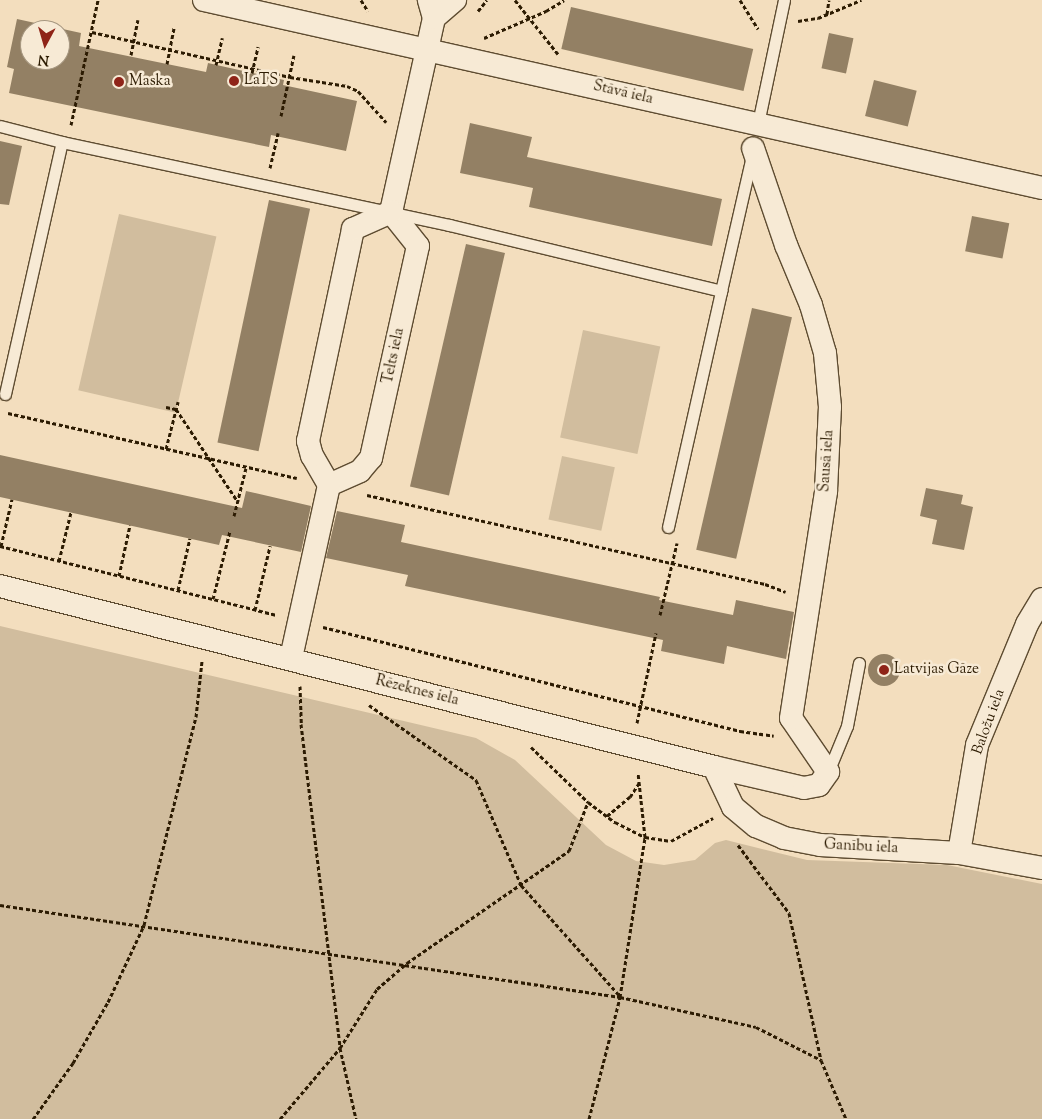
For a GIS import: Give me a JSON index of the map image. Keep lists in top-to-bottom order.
{
  "streets": {
    "street": [
      "Stāvā iela",
      "Telts iela",
      "Sausā iela",
      "Rēzeknes iela",
      "Baložu iela",
      "Ganību iela"
    ]
  },
  "crossings": [
    ["Sausā iela", "Rēzeknes iela"],
    ["Rēzeknes iela", "Ganību iela"],
    ["Baložu iela", "Ganību iela"]
  ],
  "places": ["LaTS", "Maska", "Latvijas Gāze"],
  "north": "bottom"
}
